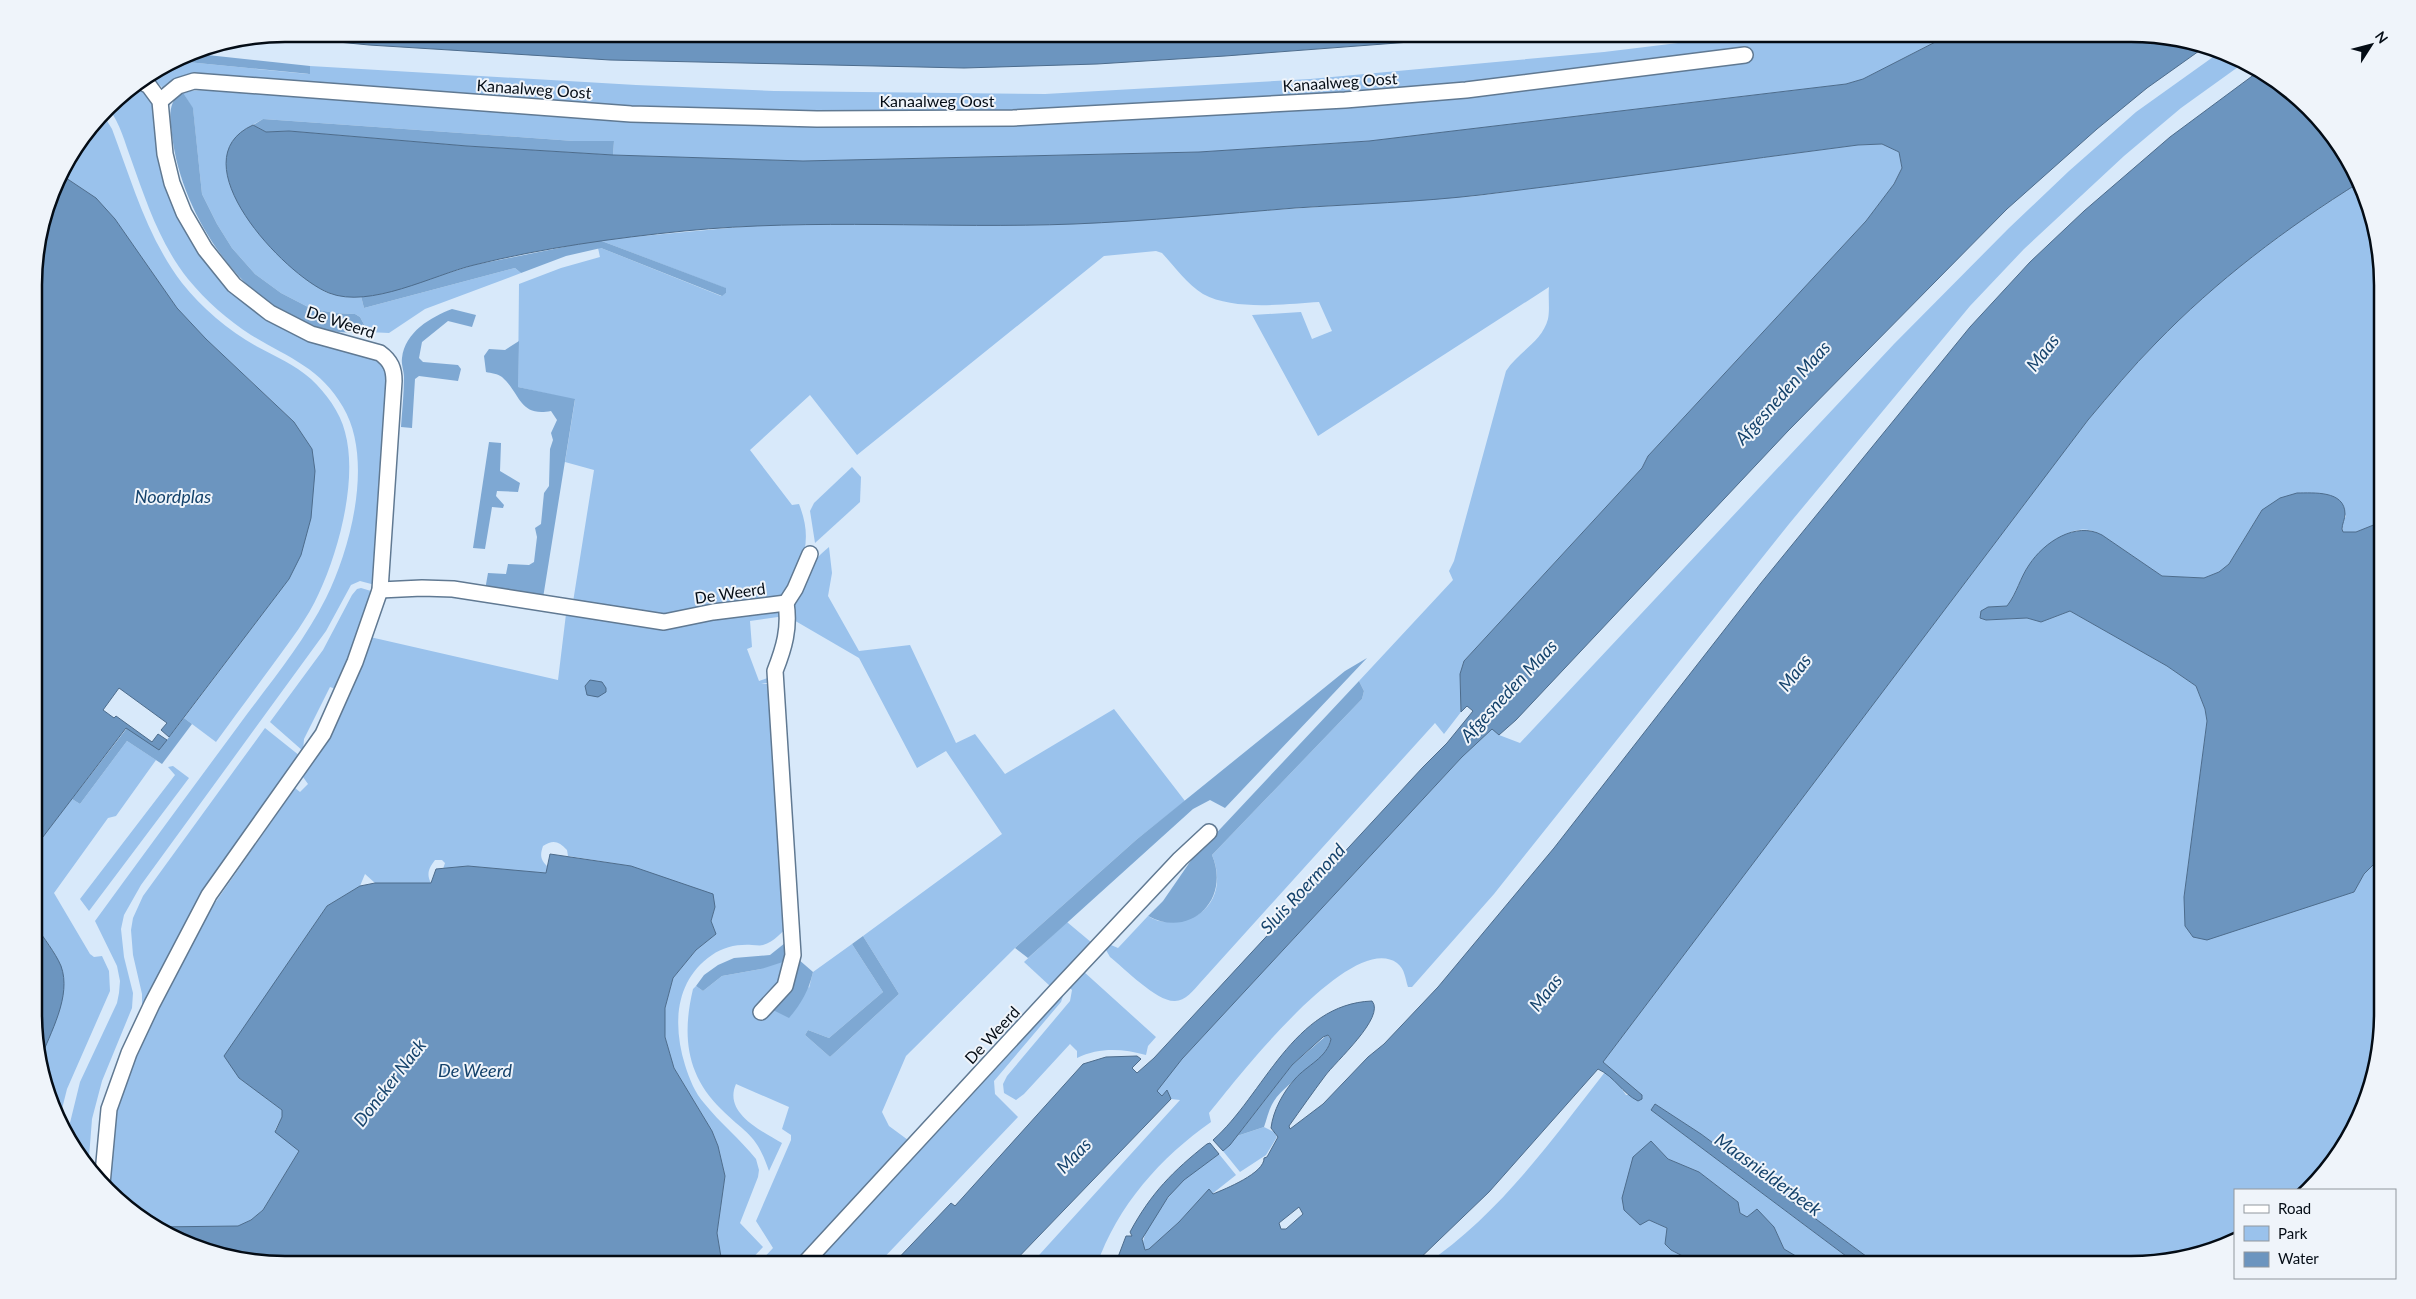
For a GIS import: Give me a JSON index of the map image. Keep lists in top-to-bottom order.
{
  "streets": {
    "street": ["Kanaalweg Oost", "De Weerd"]
  },
  "crossings": [
    ["Kanaalweg Oost", "De Weerd"]
  ],
  "water": [
    "Maas",
    "Afgesneden Maas",
    "Noordplas",
    "Sluis Roermond",
    "De Weerd",
    "Doncker Nack",
    "Maasnielderbeek"
  ],
  "legend": ["Road", "Park", "Water"],
  "north": "top right"
}
